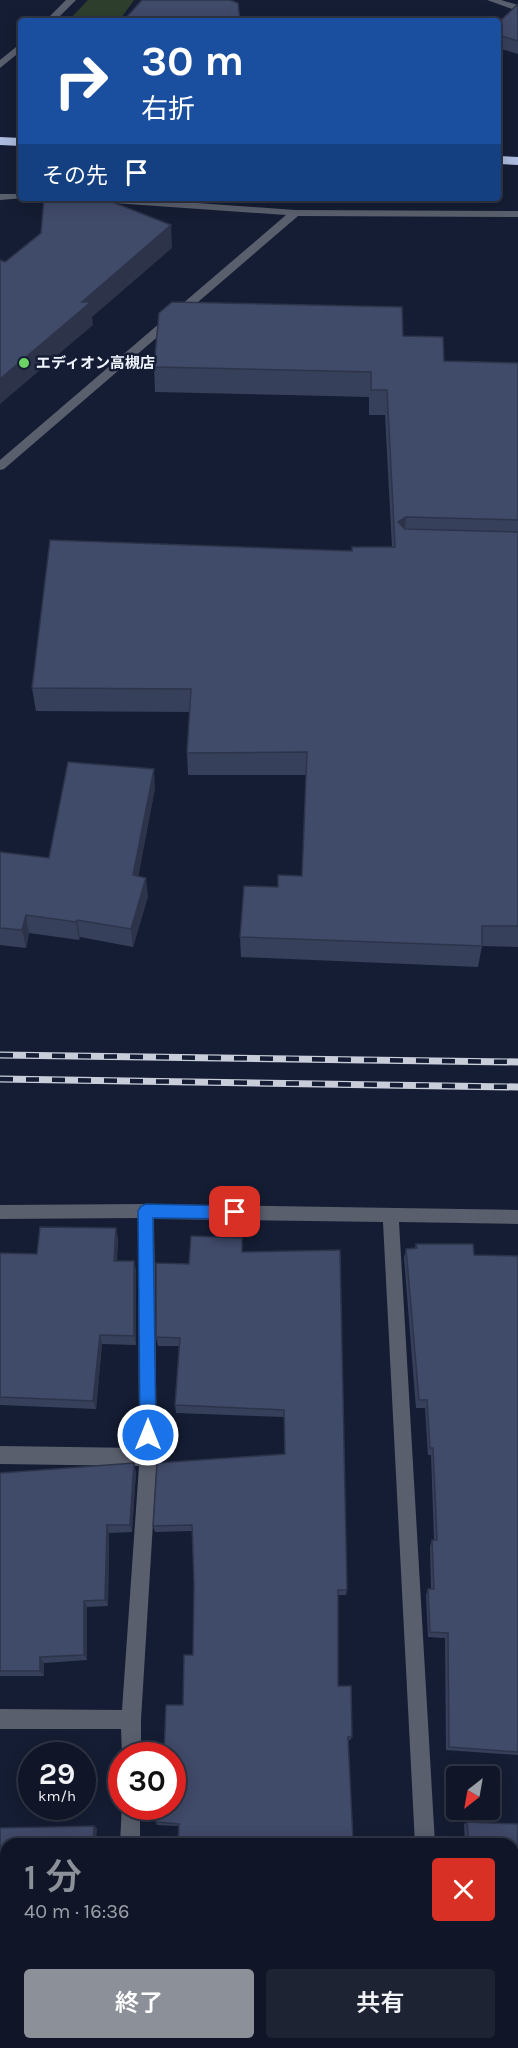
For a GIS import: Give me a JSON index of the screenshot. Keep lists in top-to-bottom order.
{
  "places": ["エディオン高槻店"],
  "north": "bottom left",
  "page": {
    "turn": ["30 m", "右折"],
    "then": "その先",
    "speed": "29 km/h",
    "limit": "30",
    "heading": ["1 分", "40 m · 16:36"],
    "buttons": ["終了", "共有"]
  }
}
